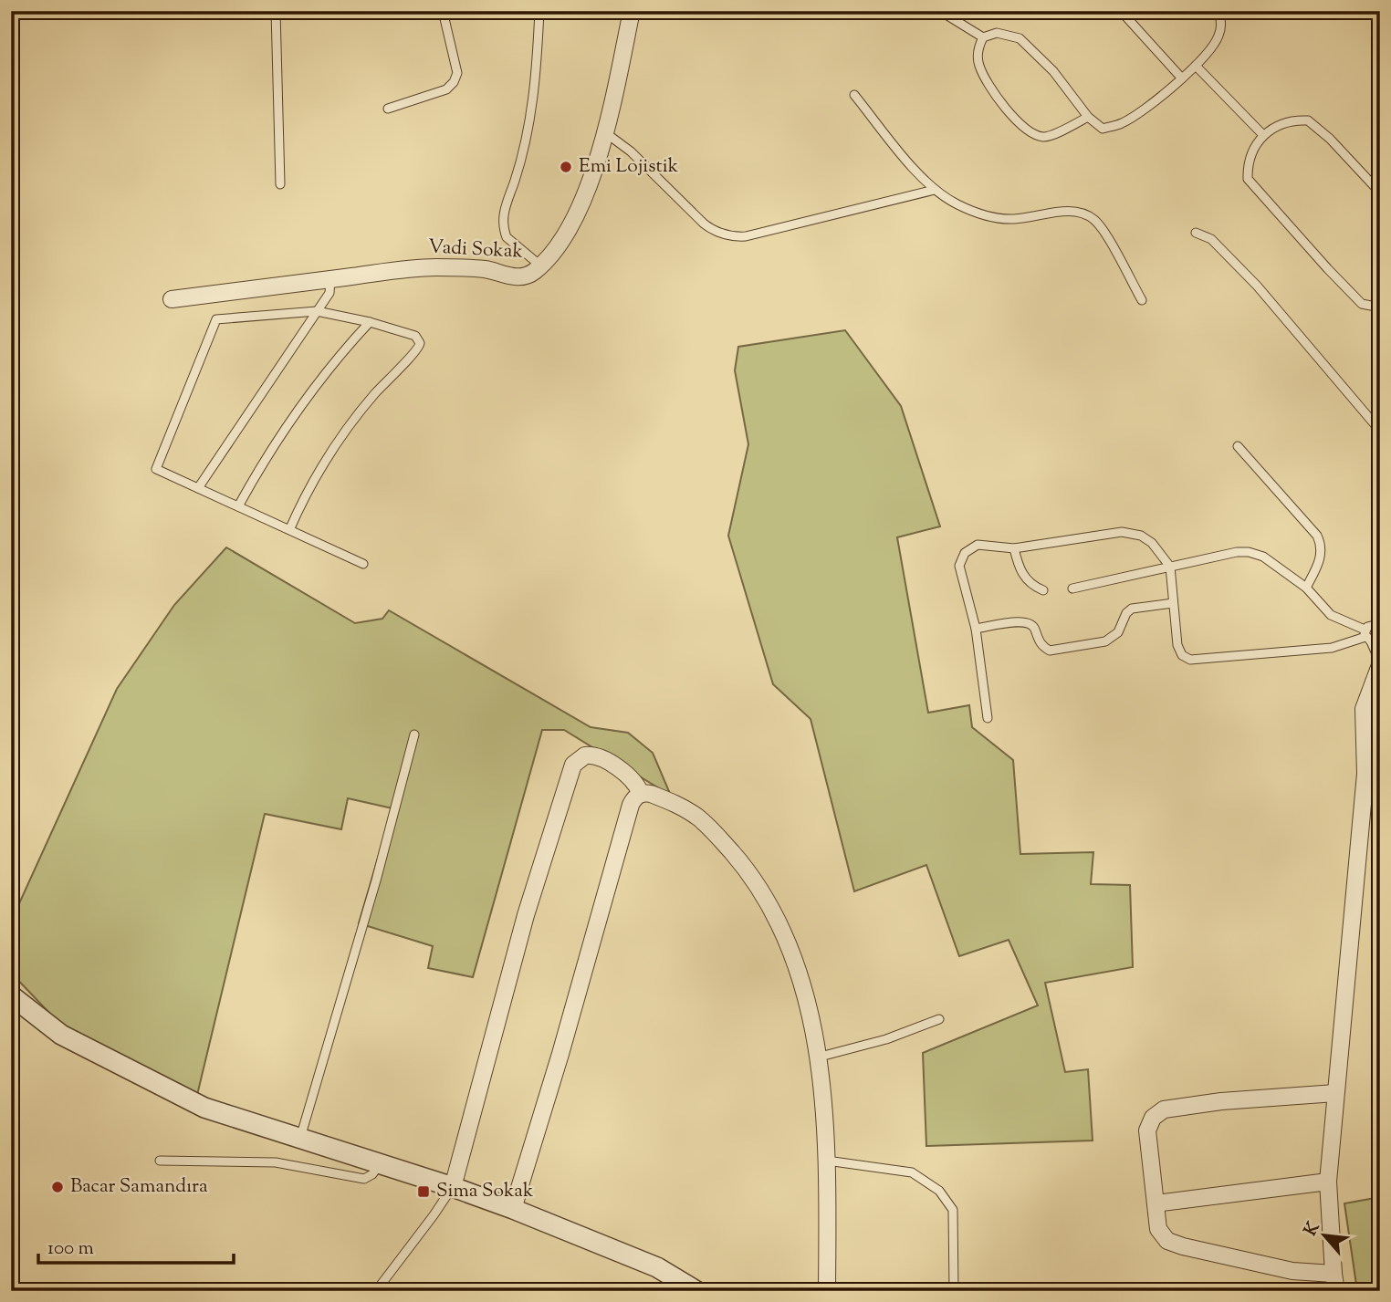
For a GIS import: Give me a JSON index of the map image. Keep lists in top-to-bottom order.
{
  "streets": {
    "street": ["Vadi Sokak"]
  },
  "places": {
    "other": ["Emi Lojistik", "Bacar Samandıra"],
    "transit": ["Sima Sokak"]
  },
  "scale_bar": "100 m",
  "north": "top left"
}
